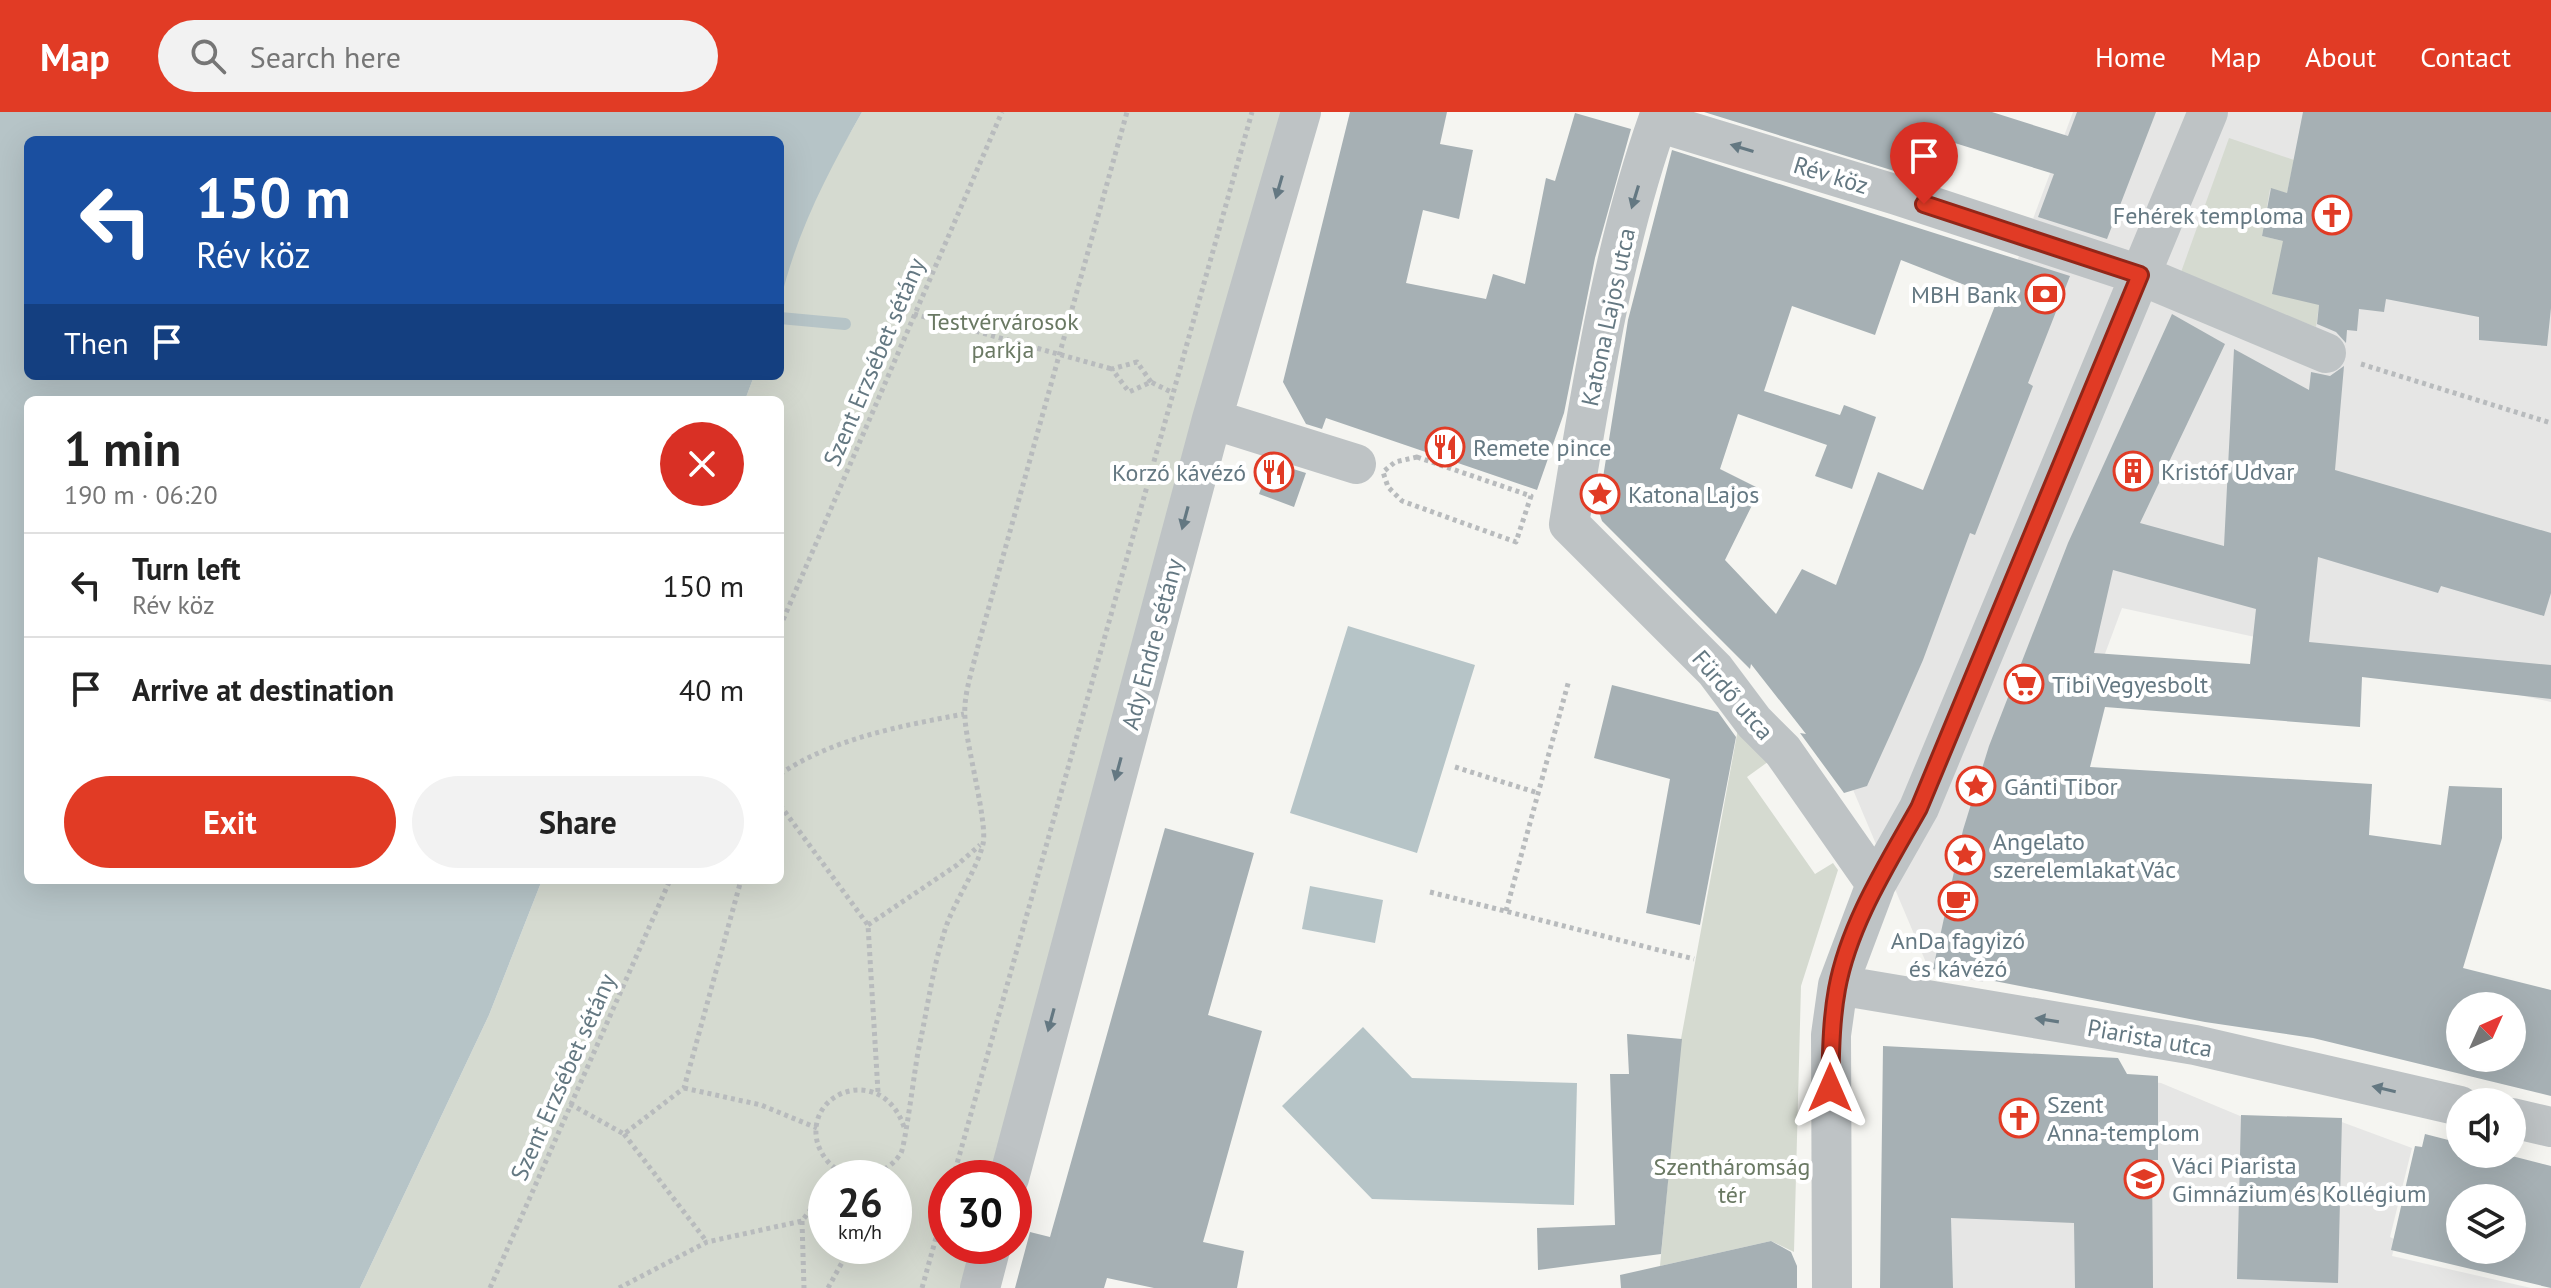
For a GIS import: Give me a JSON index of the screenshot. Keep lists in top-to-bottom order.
{
  "streets": {
    "street": [
      "Rév köz",
      "Katona Lajos utca",
      "Ady Endre sétány",
      "Fürdő utca",
      "Piarista utca"
    ],
    "path": ["Szent Erzsébet sétány"]
  },
  "crossings": [
    ["Rév köz", "Katona Lajos utca"],
    ["Katona Lajos utca", "Fürdő utca"]
  ],
  "one_way": [
    "Rév köz",
    "Katona Lajos utca",
    "Ady Endre sétány",
    "Piarista utca"
  ],
  "parks": ["Testvérvárosok parkja", "Szentháromság tér"],
  "places": {
    "church": ["Fehérek temploma", "Szent Anna-templom"],
    "bank": ["MBH Bank"],
    "restaurant": ["Remete pince", "Korzó kávézó"],
    "building": ["Kristóf Udvar"],
    "place": ["Katona Lajos", "Gánti Tibor", "Angelato szerelemlakat Vác"],
    "supermarket": ["Tibi Vegyesbolt"],
    "cafe": ["AnDa fagyizó és kávézó"],
    "school or university": ["Váci Piarista Gimnázium és Kollégium"]
  },
  "north": "top right",
  "page": {
    "header": "Map",
    "search": "Search here",
    "nav": [
      "Home",
      "Map",
      "About",
      "Contact"
    ],
    "turn": ["150 m", "Rév köz"],
    "then": "Then",
    "heading": ["1 min", "190 m · 06:20"],
    "list": [
      {
        "name": "Turn left",
        "note": "Rév köz",
        "value": "150 m"
      },
      {
        "name": "Arrive at destination",
        "value": "40 m"
      }
    ],
    "buttons": ["Exit", "Share"],
    "speed": "26 km/h",
    "limit": "30"
  }
}
